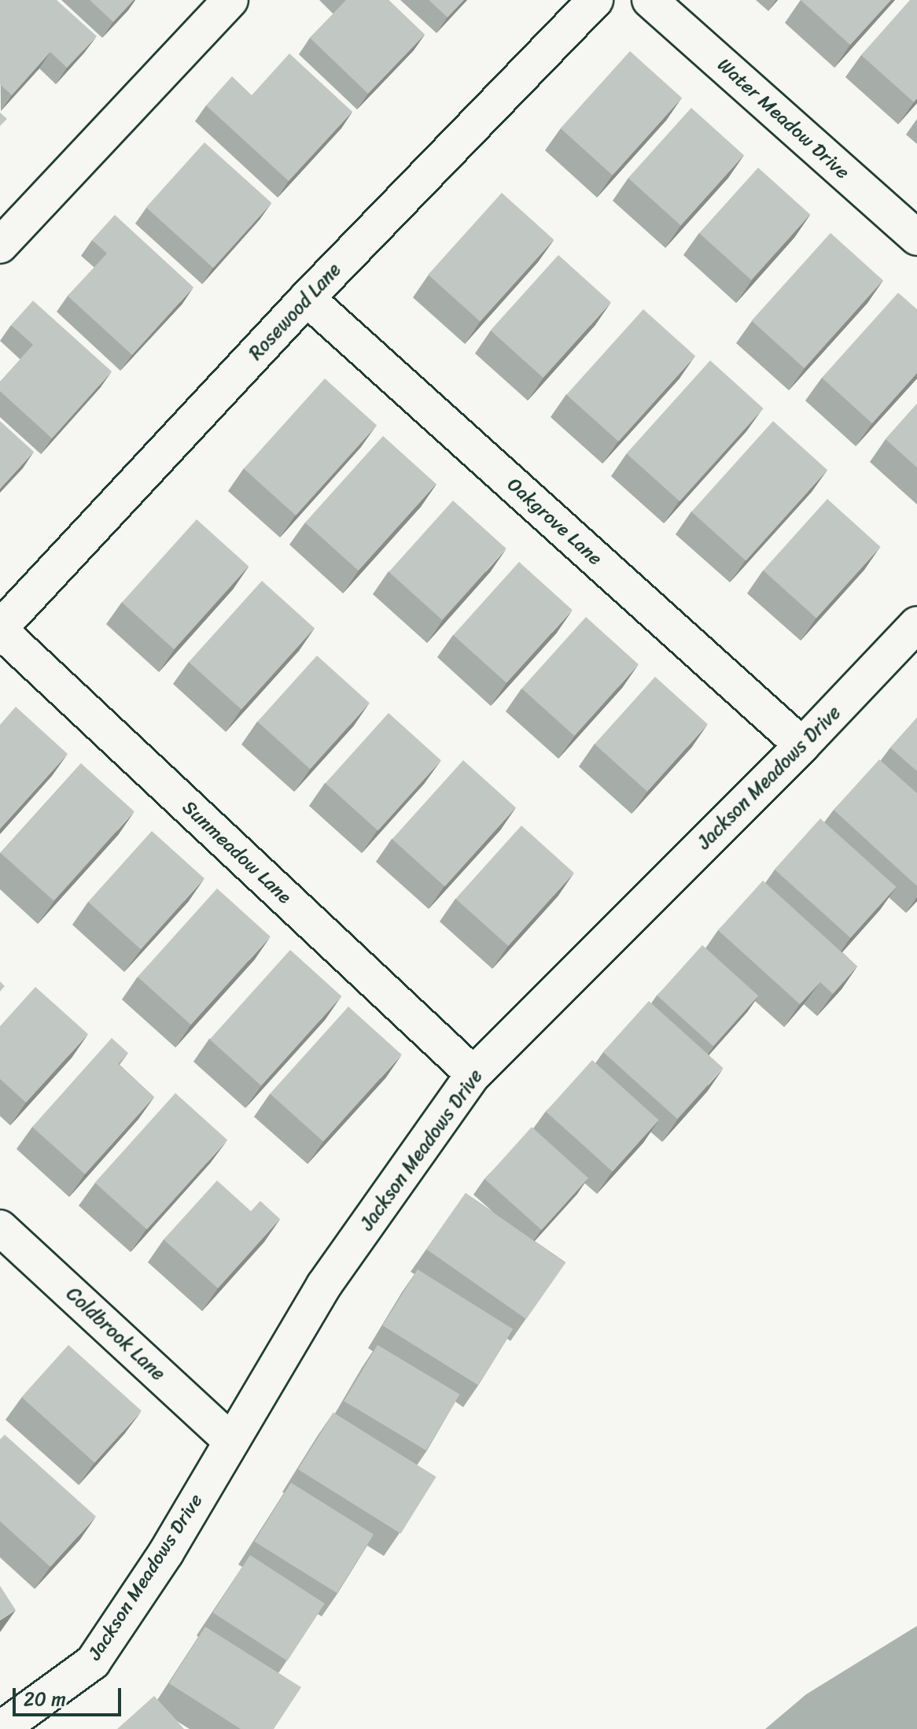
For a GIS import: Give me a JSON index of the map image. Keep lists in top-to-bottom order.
{
  "streets": {
    "street": [
      "Water Meadow Drive",
      "Rosewood Lane",
      "Oakgrove Lane",
      "Jackson Meadows Drive",
      "Sunmeadow Lane",
      "Coldbrook Lane"
    ]
  },
  "crossings": [
    ["Rosewood Lane", "Oakgrove Lane"],
    ["Rosewood Lane", "Sunmeadow Lane"],
    ["Oakgrove Lane", "Jackson Meadows Drive"],
    ["Jackson Meadows Drive", "Sunmeadow Lane"],
    ["Jackson Meadows Drive", "Coldbrook Lane"]
  ],
  "scale_bar": "20 m"
}
